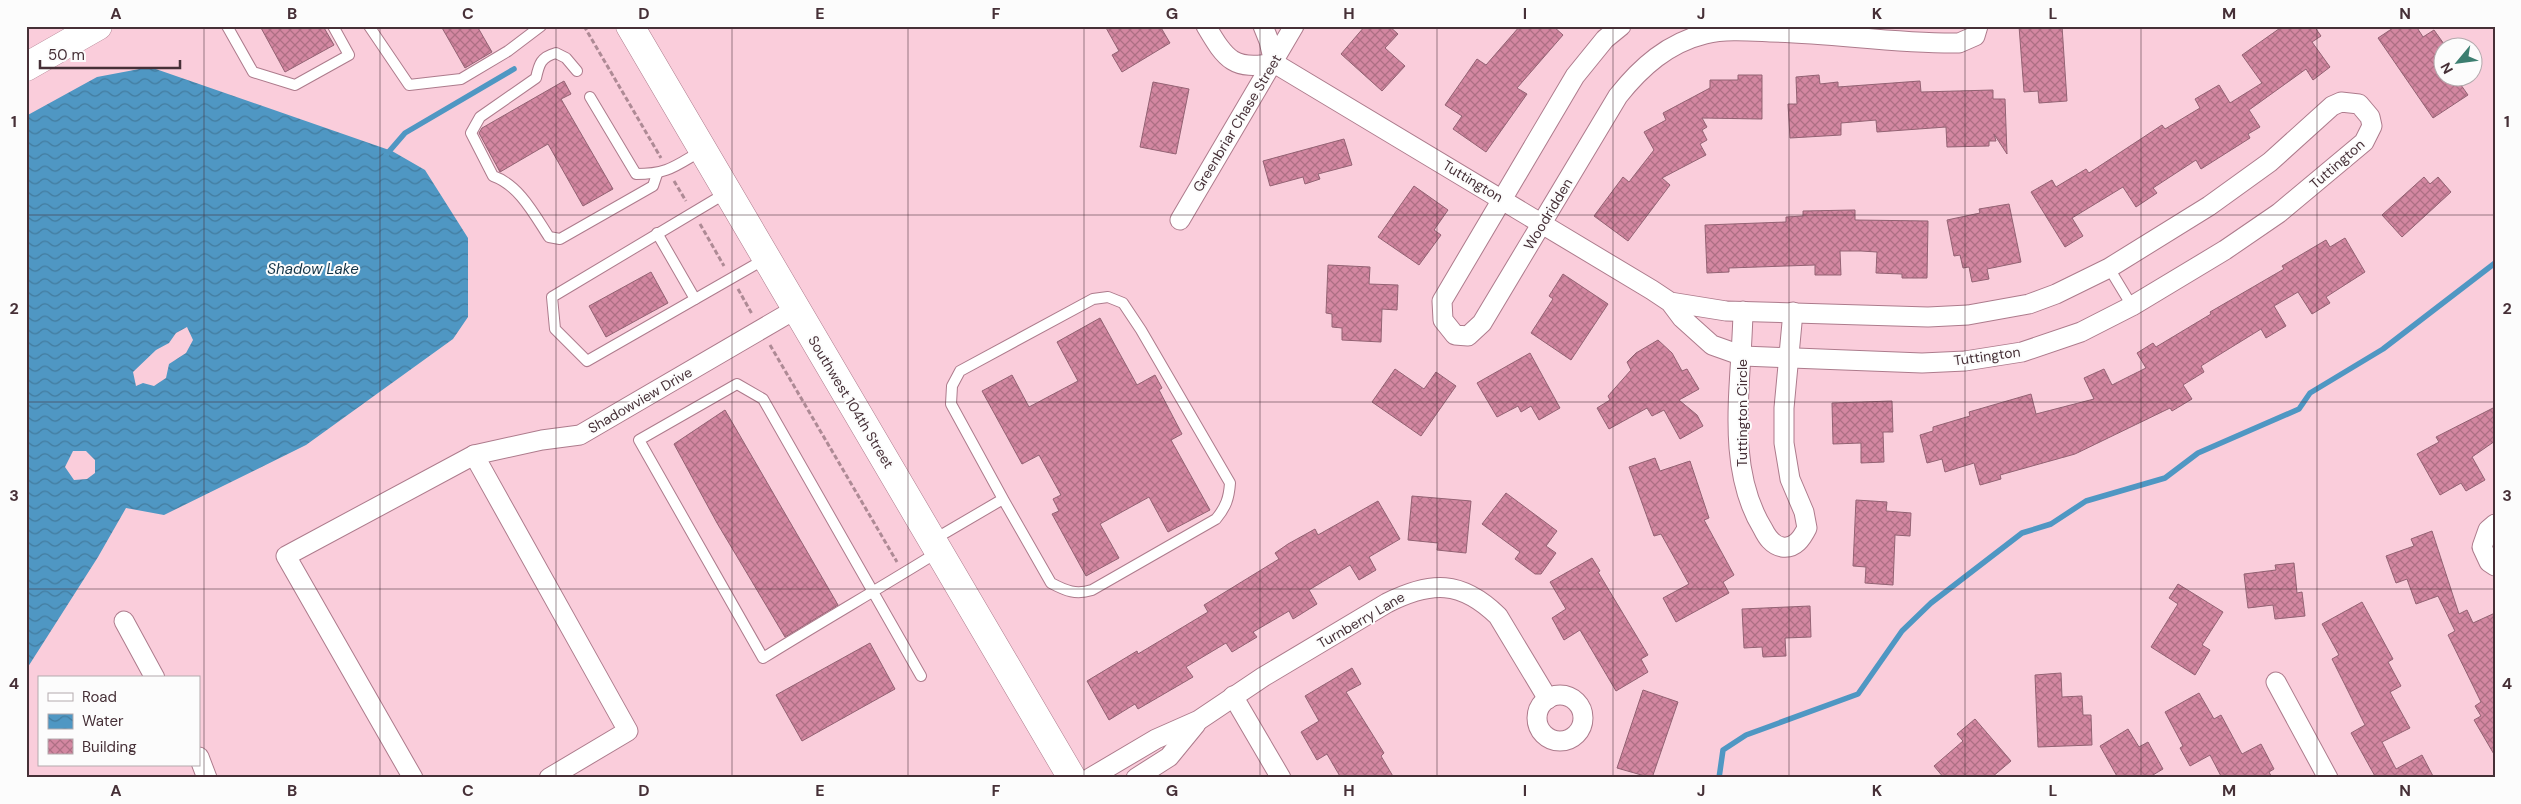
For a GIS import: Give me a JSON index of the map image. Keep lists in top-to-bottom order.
{
  "streets": {
    "main road": ["Southwest 104th Street"],
    "street": [
      "Greenbriar Chase Street",
      "Tuttington",
      "Woodridden",
      "Shadowview Drive",
      "Tuttington Circle",
      "Turnberry Lane"
    ]
  },
  "crossings": [
    ["Greenbriar Chase Street", "Tuttington"],
    ["Tuttington", "Woodridden"],
    ["Tuttington", "Tuttington Circle"],
    ["Shadowview Drive", "Southwest 104th Street"]
  ],
  "water": ["Shadow Lake"],
  "legend": ["Road", "Water", "Building"],
  "scale_bar": "50 m",
  "north": "bottom left",
  "grid": {
    "columns": [
      "A",
      "B",
      "C",
      "D",
      "E",
      "F",
      "G",
      "H",
      "I",
      "J",
      "K",
      "L",
      "M",
      "N"
    ],
    "rows": [
      "1",
      "2",
      "3",
      "4"
    ]
  }
}
